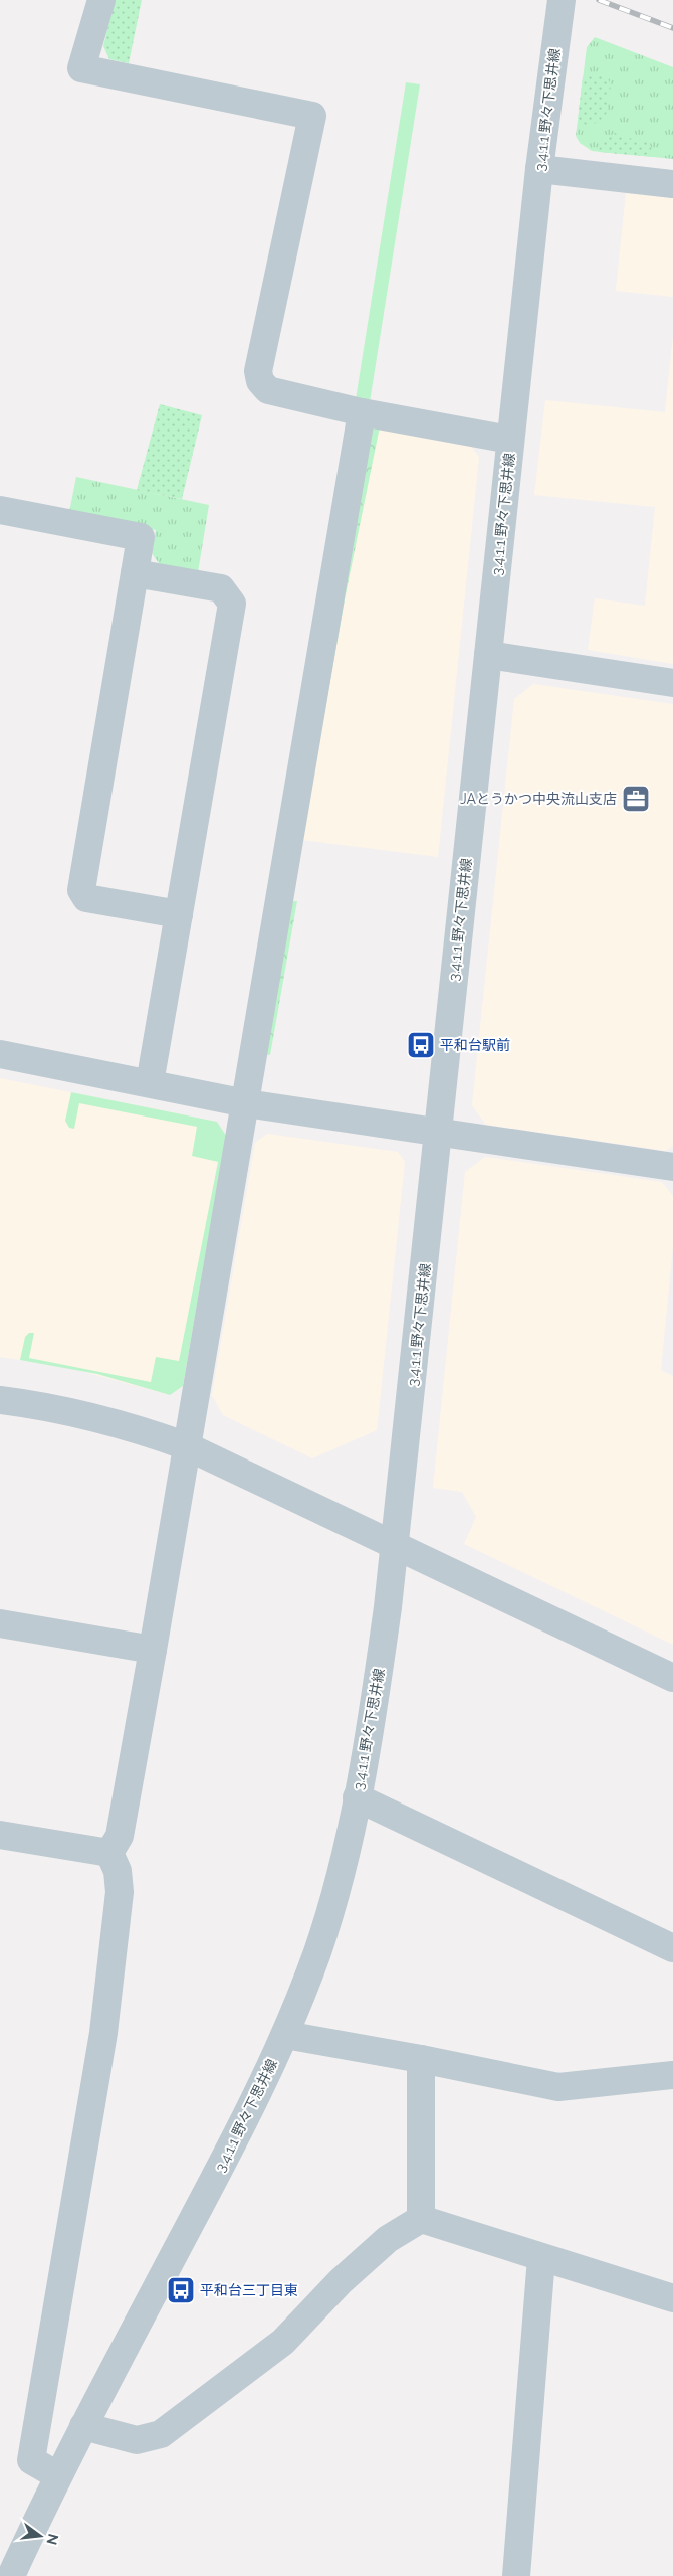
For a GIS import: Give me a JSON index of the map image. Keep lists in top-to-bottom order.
{
  "streets": {
    "street": ["3.4.1.1 野々下思井線"]
  },
  "places": {
    "office": ["JAとうかつ中央流山支店"],
    "bus stop": ["平和台駅前", "平和台三丁目東"]
  },
  "north": "right"
}
